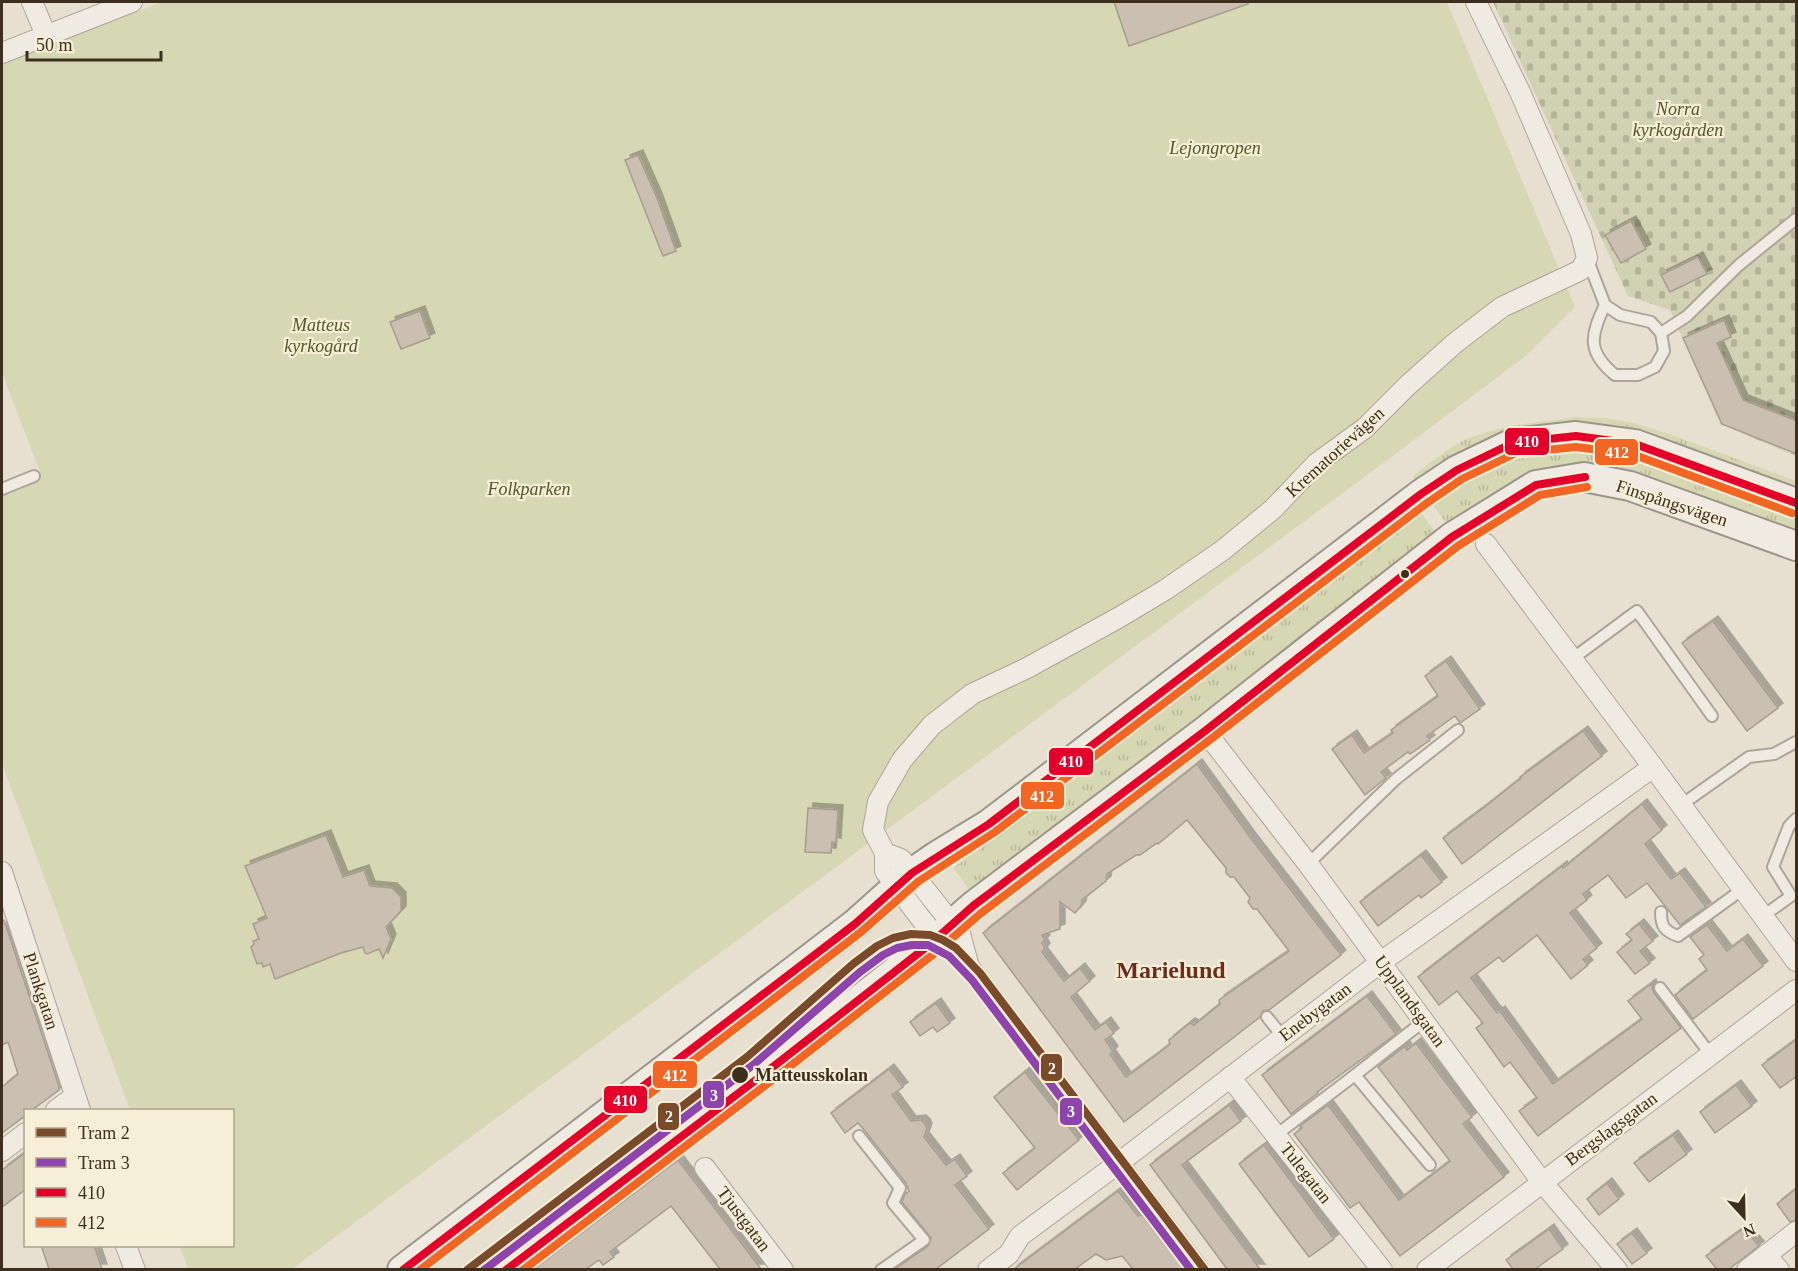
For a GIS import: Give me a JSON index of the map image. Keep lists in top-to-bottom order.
{
  "streets": {
    "main road": ["Finspångsvägen"],
    "street": [
      "Krematorievägen",
      "Plankgatan",
      "Upplandsgatan",
      "Enebygatan",
      "Bergslagsgatan",
      "Tulegatan",
      "Tjustgatan"
    ]
  },
  "crossings": [
    ["Krematorievägen", "Finspångsvägen"],
    ["Krematorievägen", "Enebygatan"],
    ["Finspångsvägen", "Upplandsgatan"],
    ["Upplandsgatan", "Enebygatan"],
    ["Upplandsgatan", "Bergslagsgatan"],
    ["Enebygatan", "Tulegatan"]
  ],
  "districts": ["Marielund"],
  "parks": [
    "Norra kyrkogården",
    "Lejongropen",
    "Matteus kyrkogård",
    "Folkparken"
  ],
  "places": ["Matteusskolan"],
  "lines": [
    "transit line 410",
    "transit line 412",
    "tram line 2",
    "tram line 3"
  ],
  "legend": [
    "Tram 2",
    "Tram 3",
    "410",
    "412"
  ],
  "scale_bar": "50 m",
  "north": "bottom"
}
